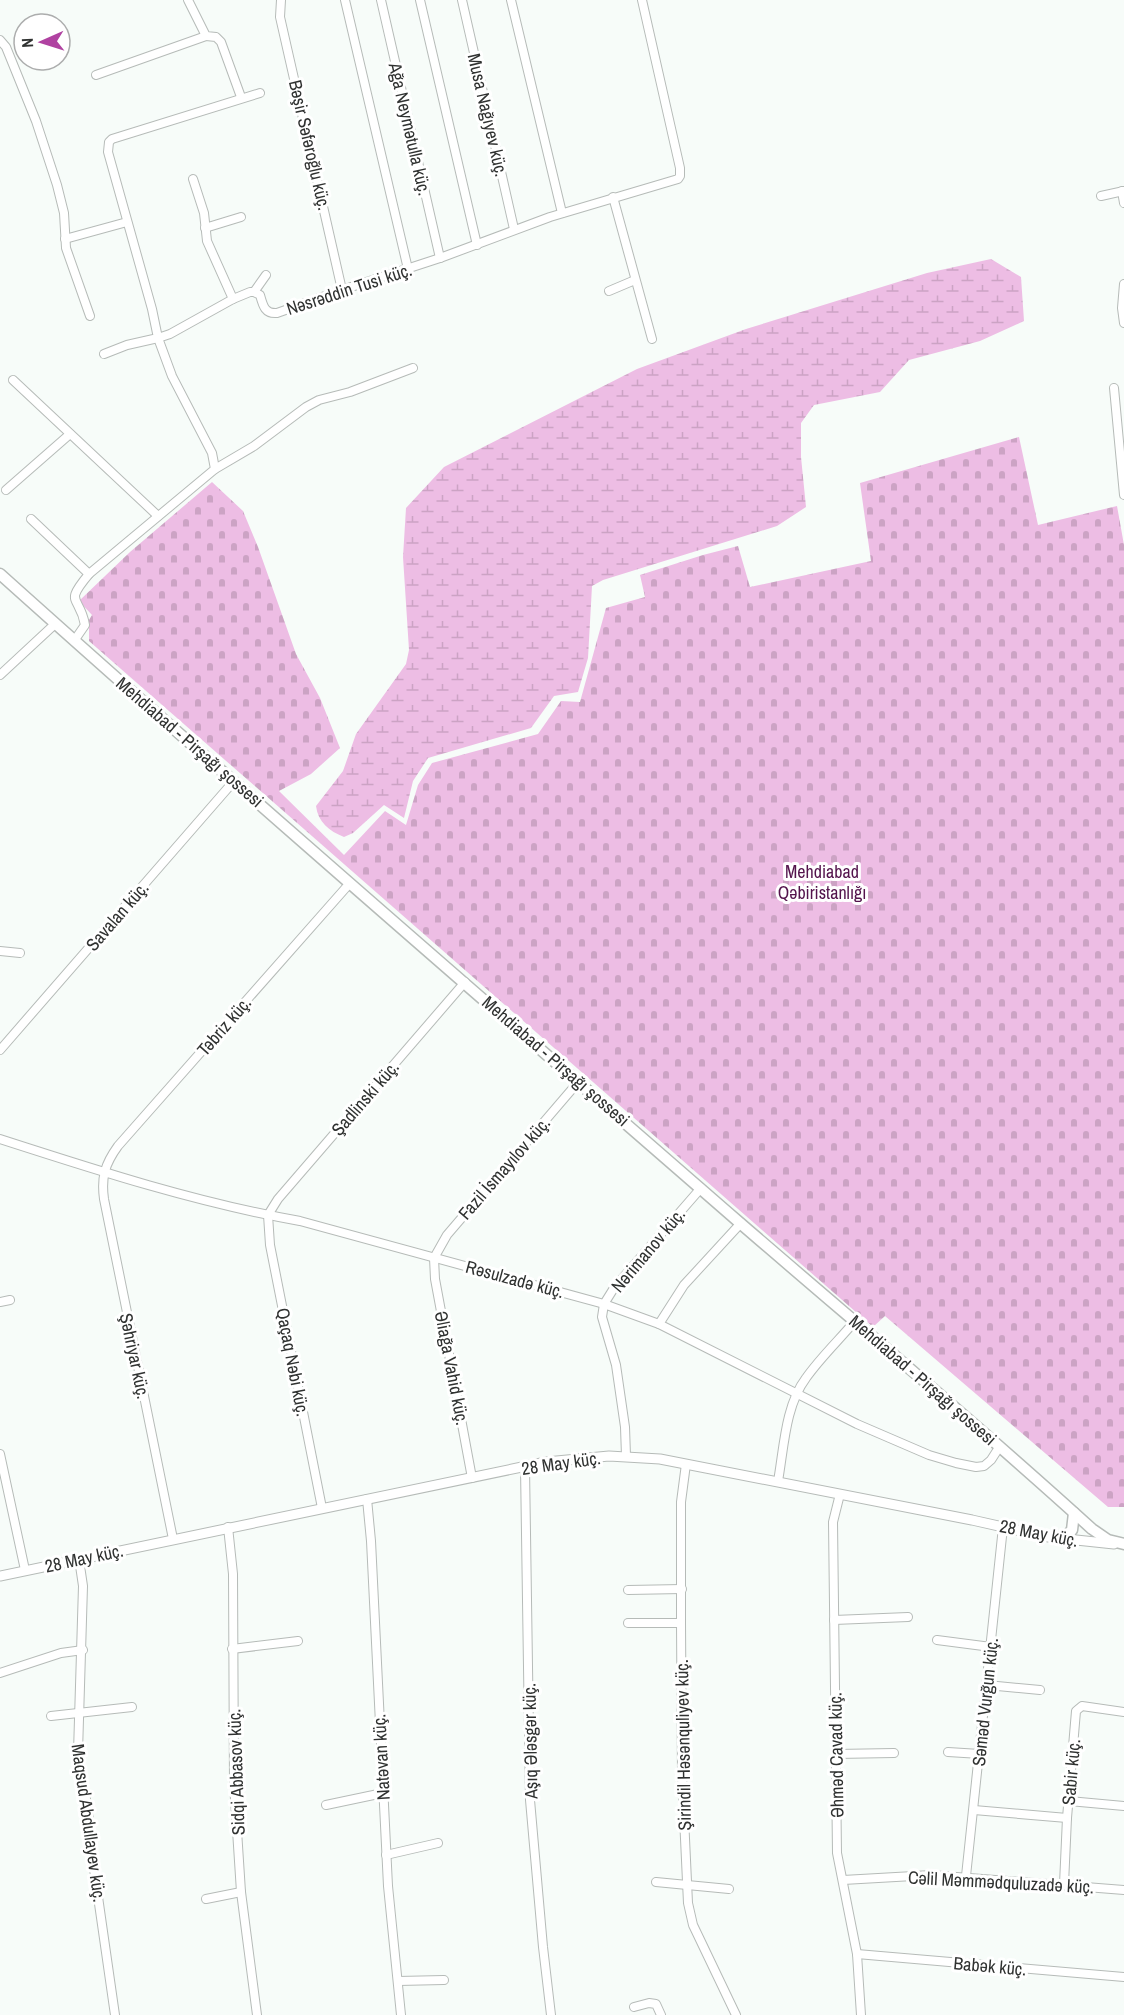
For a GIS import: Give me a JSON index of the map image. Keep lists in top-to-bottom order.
{
  "streets": {
    "main road": ["Mehdiabad - Pirşağı şossesi"],
    "street": [
      "Musa Nağıyev küç.",
      "Ağa Neymətulla küç.",
      "Bəşir Səfəroğlu küç.",
      "Nəsrəddin Tusi küç.",
      "Savalan küç.",
      "Təbriz küç.",
      "Şadlinski küç.",
      "Fazil İsmayılov küç.",
      "Nərimanov küç.",
      "Rəsulzadə küç.",
      "Şəhriyar küç.",
      "Qaçaq Nəbi küç.",
      "Əliağa Vahid küç.",
      "28 May küç.",
      "Səməd Vurğun küç.",
      "Aşıq Ələsgər küç.",
      "Şirindil Həsənquliyev küç.",
      "Əhməd Cavad küç.",
      "Natəvan küç.",
      "Sidqi Abbasov küç.",
      "Sabir küç.",
      "Maqsud Abdullayev küç.",
      "Cəlil Məmmədquluzadə küç.",
      "Babək küç."
    ]
  },
  "crossings": [
    ["Musa Nağıyev küç.", "Nəsrəddin Tusi küç."],
    ["Ağa Neymətulla küç.", "Nəsrəddin Tusi küç."],
    ["Bəşir Səfəroğlu küç.", "Nəsrəddin Tusi küç."],
    ["Mehdiabad - Pirşağı şossesi", "Savalan küç."],
    ["Mehdiabad - Pirşağı şossesi", "Təbriz küç."],
    ["Mehdiabad - Pirşağı şossesi", "Şadlinski küç."],
    ["Mehdiabad - Pirşağı şossesi", "Fazil İsmayılov küç."],
    ["Mehdiabad - Pirşağı şossesi", "Nərimanov küç."],
    ["Mehdiabad - Pirşağı şossesi", "Rəsulzadə küç."],
    ["Mehdiabad - Pirşağı şossesi", "28 May küç."],
    ["Təbriz küç.", "Rəsulzadə küç."],
    ["Təbriz küç.", "Şəhriyar küç."],
    ["Şadlinski küç.", "Rəsulzadə küç."],
    ["Şadlinski küç.", "Qaçaq Nəbi küç."],
    ["Fazil İsmayılov küç.", "Rəsulzadə küç."],
    ["Fazil İsmayılov küç.", "Əliağa Vahid küç."],
    ["Nərimanov küç.", "Rəsulzadə küç."],
    ["Nərimanov küç.", "28 May küç."],
    ["Rəsulzadə küç.", "Şəhriyar küç."],
    ["Rəsulzadə küç.", "Qaçaq Nəbi küç."],
    ["Rəsulzadə küç.", "Əliağa Vahid küç."],
    ["Şəhriyar küç.", "28 May küç."],
    ["Qaçaq Nəbi küç.", "28 May küç."],
    ["Əliağa Vahid küç.", "28 May küç."],
    ["28 May küç.", "Səməd Vurğun küç."],
    ["28 May küç.", "Aşıq Ələsgər küç."],
    ["28 May küç.", "Şirindil Həsənquliyev küç."],
    ["28 May küç.", "Əhməd Cavad küç."],
    ["28 May küç.", "Natəvan küç."],
    ["28 May küç.", "Sidqi Abbasov küç."],
    ["28 May küç.", "Maqsud Abdullayev küç."],
    ["Səməd Vurğun küç.", "Cəlil Məmmədquluzadə küç."],
    ["Əhməd Cavad küç.", "Cəlil Məmmədquluzadə küç."],
    ["Əhməd Cavad küç.", "Babək küç."],
    ["Sabir küç.", "Cəlil Məmmədquluzadə küç."]
  ],
  "parks": ["Mehdiabad Qəbiristanlığı"],
  "north": "left"
}
